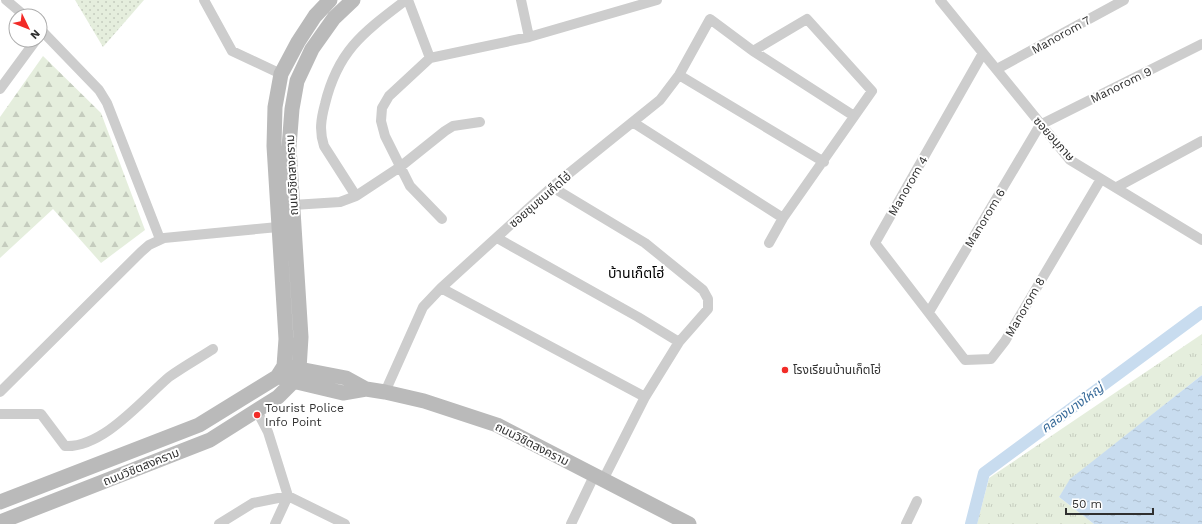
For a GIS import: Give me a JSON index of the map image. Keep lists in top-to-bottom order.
{
  "streets": {
    "main road": ["ถนนวิชิตสงคราม"],
    "street": [
      "Manorom 7",
      "Manorom 9",
      "ซอยอนุภาษ",
      "Manorom 4",
      "ซอยชุมชนเก็ตโฮ่",
      "Manorom 6",
      "Manorom 8"
    ]
  },
  "crossings": [
    ["Manorom 7", "ซอยอนุภาษ"],
    ["Manorom 9", "ซอยอนุภาษ"],
    ["Manorom 9", "Manorom 6"],
    ["ซอยอนุภาษ", "Manorom 4"],
    ["ซอยอนุภาษ", "Manorom 6"],
    ["ซอยอนุภาษ", "Manorom 8"],
    ["ถนนวิชิตสงคราม", "ซอยชุมชนเก็ตโฮ่"],
    ["Manorom 4", "Manorom 6"],
    ["Manorom 4", "Manorom 8"],
    ["Manorom 6", "Manorom 8"]
  ],
  "districts": ["บ้านเก็ตโฮ่"],
  "water": ["คลองบางใหญ่"],
  "places": ["โรงเรียนบ้านเก็ตโฮ่", "Tourist Police Info Point"],
  "scale_bar": "50 m",
  "north": "bottom right"
}
